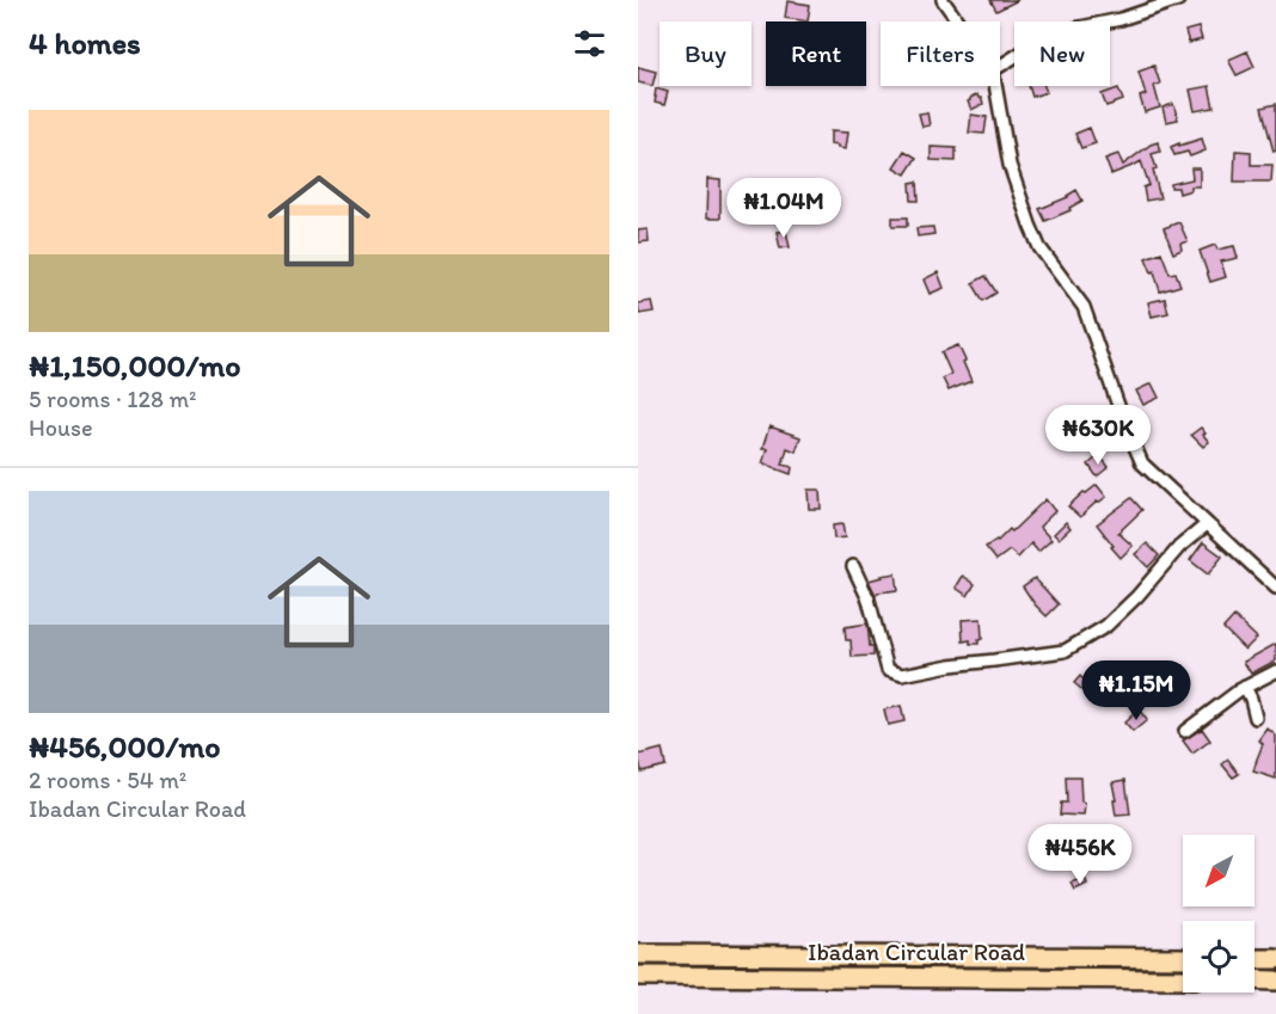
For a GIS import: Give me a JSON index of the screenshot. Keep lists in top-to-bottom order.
{
  "streets": {
    "highway": ["Ibadan Circular Road"]
  },
  "north": "bottom left",
  "page": {
    "heading": "4 homes",
    "chip": [
      "Buy",
      "Rent",
      "Filters",
      "New"
    ],
    "list": [
      {
        "name": "₦1,150,000/mo",
        "note": "5 rooms · 128 m² · House"
      },
      {
        "name": "₦456,000/mo",
        "note": "2 rooms · 54 m² · Ibadan Circular Road"
      }
    ],
    "price": [
      "₦1.04M",
      "₦630K",
      "₦1.15M",
      "₦456K"
    ]
  }
}
